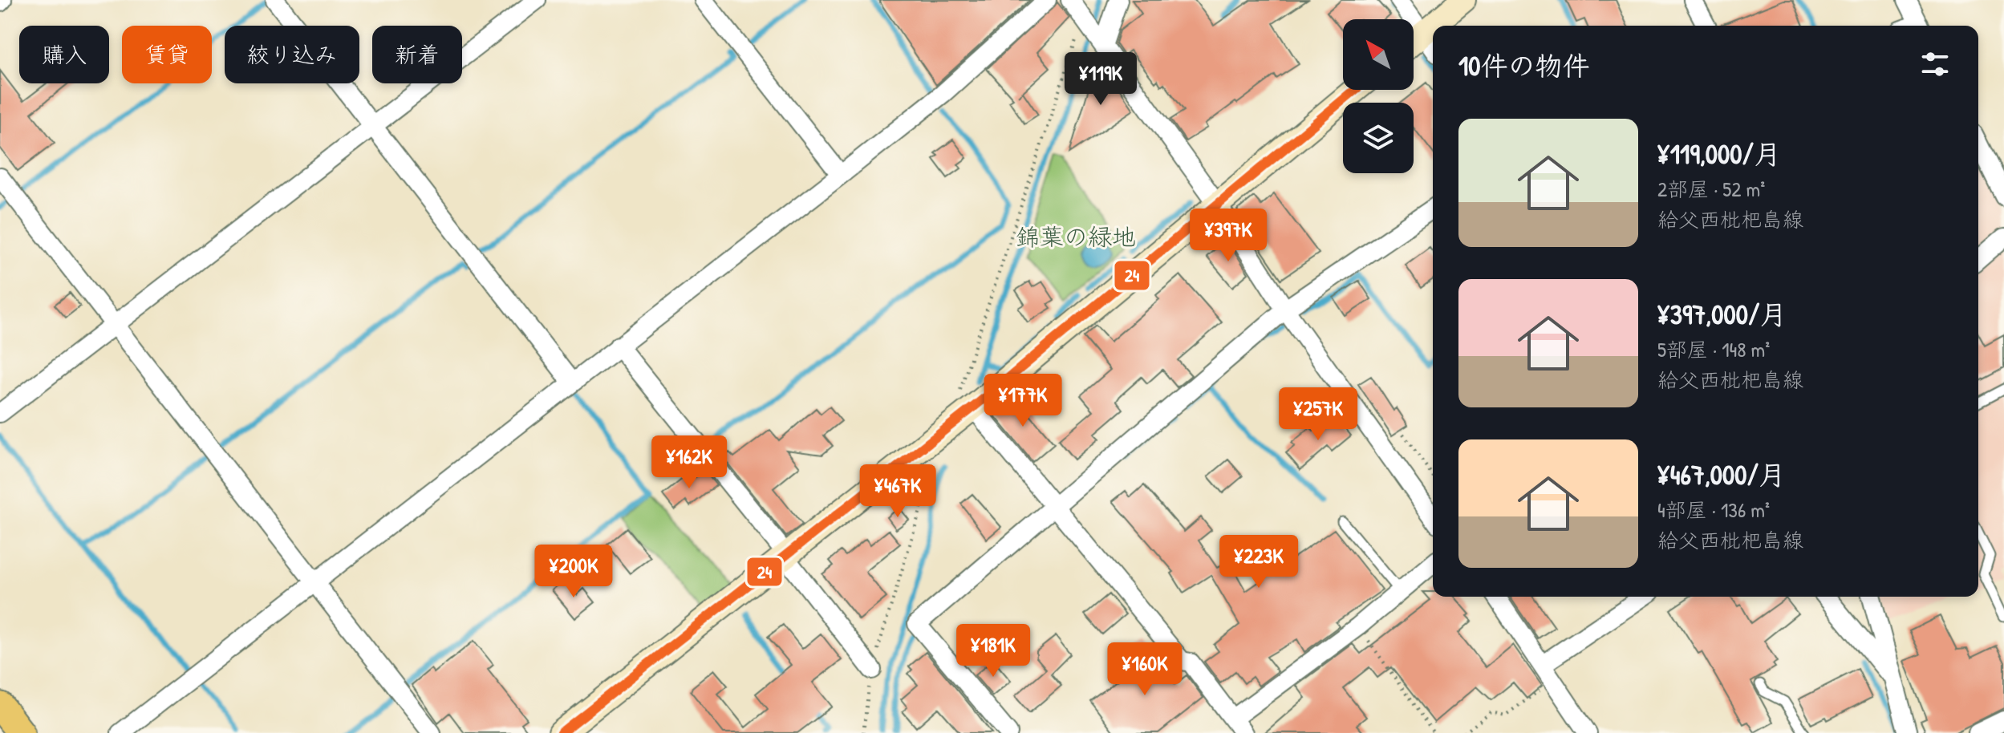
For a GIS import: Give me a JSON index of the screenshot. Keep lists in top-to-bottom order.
{
  "parks": ["錦葉の緑地"],
  "lines": ["transit line 24"],
  "north": "top left",
  "page": {
    "chip": [
      "購入",
      "賃貸",
      "絞り込み",
      "新着"
    ],
    "heading": "10件の物件",
    "price": [
      "¥119K",
      "¥397K",
      "¥177K",
      "¥257K",
      "¥162K",
      "¥467K",
      "¥223K",
      "¥200K",
      "¥181K",
      "¥160K"
    ],
    "list": [
      {
        "name": "¥119,000/月",
        "note": "2部屋 · 52 m² · 給父西枇杷島線"
      },
      {
        "name": "¥397,000/月",
        "note": "5部屋 · 148 m² · 給父西枇杷島線"
      },
      {
        "name": "¥467,000/月",
        "note": "4部屋 · 136 m² · 給父西枇杷島線"
      }
    ]
  }
}
